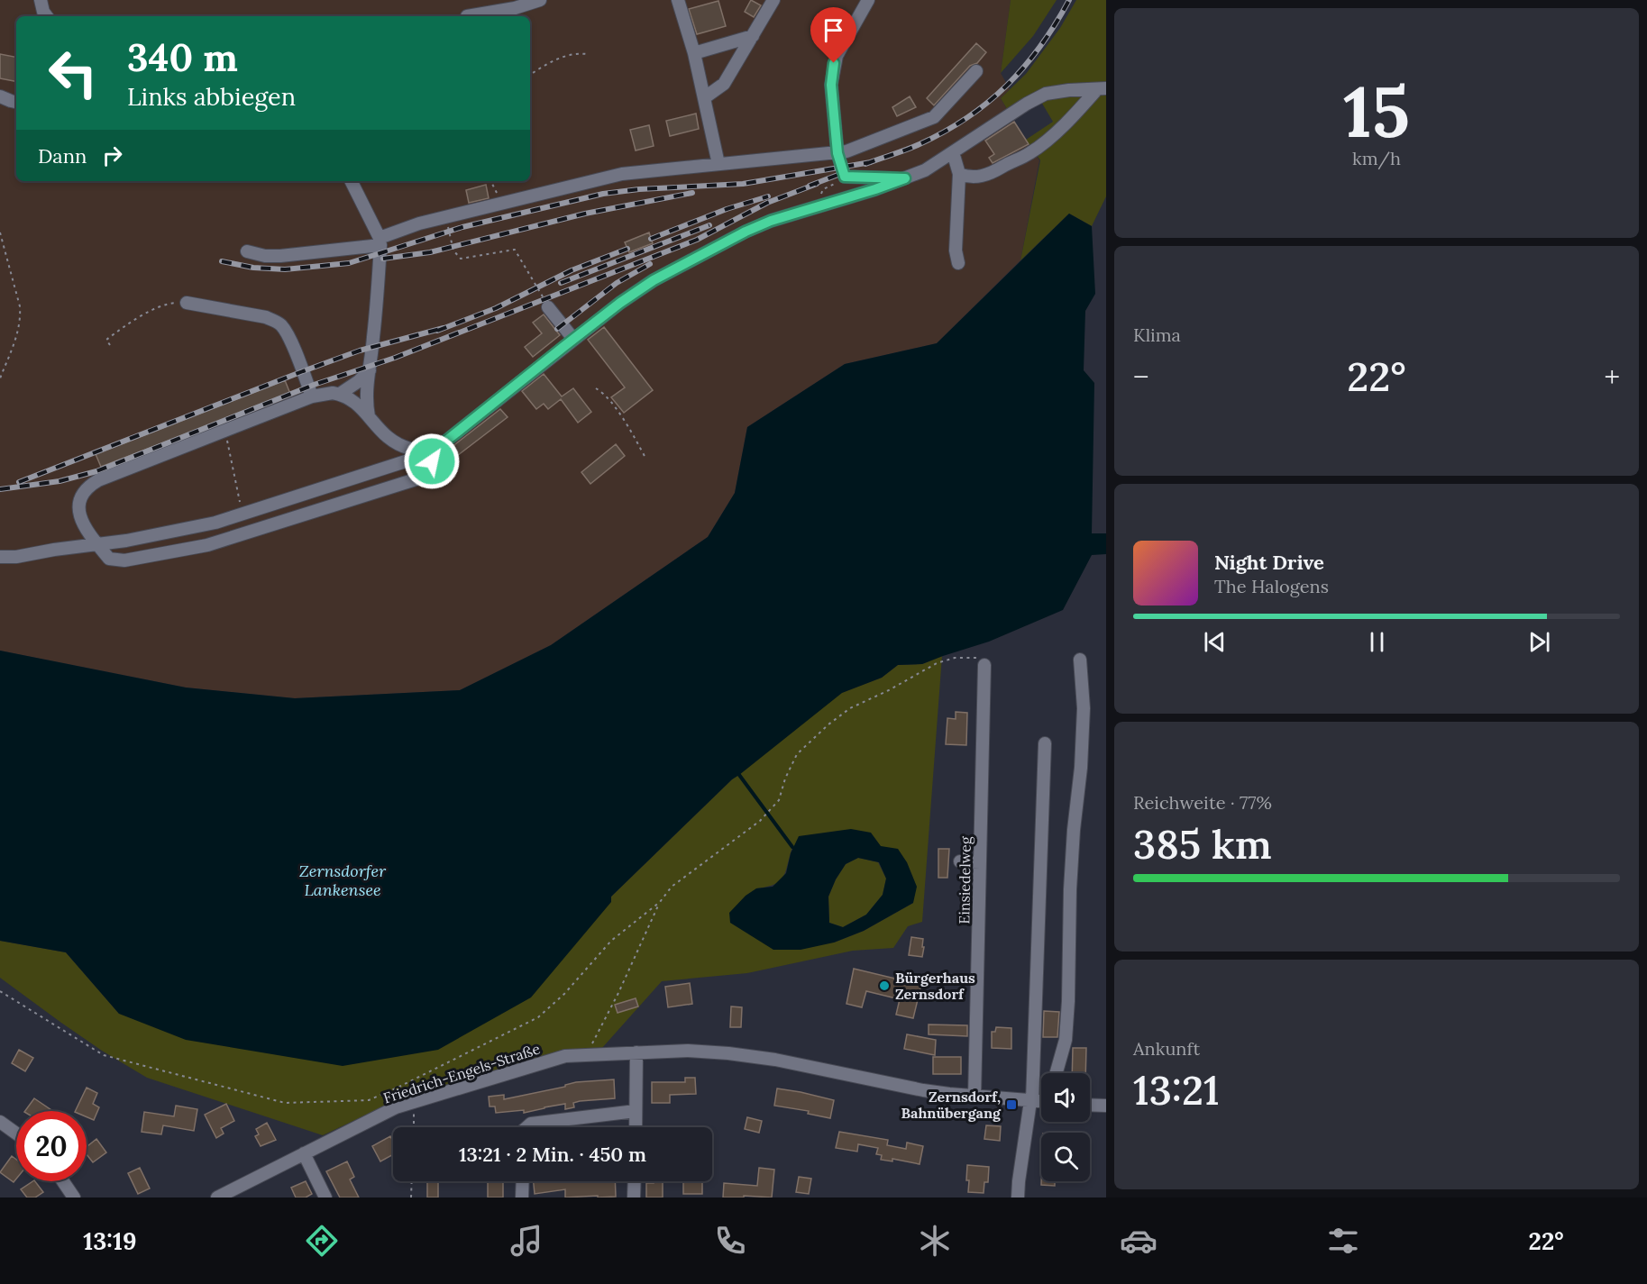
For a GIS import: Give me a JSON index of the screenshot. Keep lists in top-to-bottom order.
{
  "streets": {
    "street": ["Einsiedelweg", "Friedrich-Engels-Straße"]
  },
  "crossings": [
    ["Einsiedelweg", "Friedrich-Engels-Straße"]
  ],
  "water": ["Zernsdorfer Lankensee"],
  "places": {
    "other": ["Bürgerhaus Zernsdorf"],
    "transit": ["Zernsdorf, Bahnübergang"]
  },
  "page": {
    "tile": [
      ["15", "km/h"],
      "Klima",
      ["Reichweite · 77%", "385 km"],
      ["Ankunft", "13:21"]
    ],
    "turn": ["340 m", "Links abbiegen"],
    "then": "Dann",
    "heat": ["−", "22°", "+"],
    "song": ["Night Drive", "The Halogens"],
    "limit": "20",
    "trip": "13:21 · 2 Min. · 450 m",
    "tabs": ["13:19", "22°"]
  }
}
